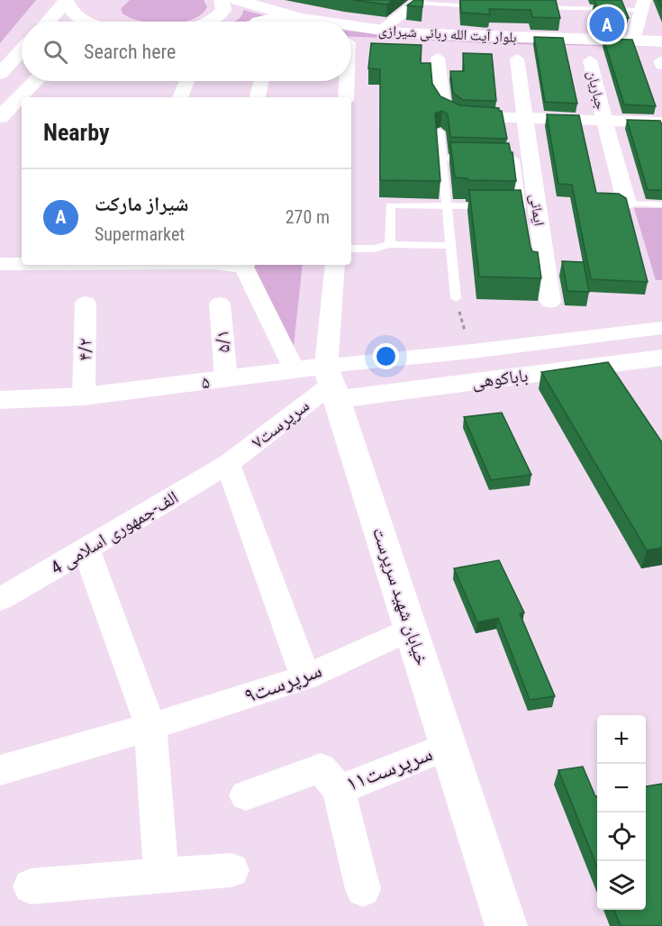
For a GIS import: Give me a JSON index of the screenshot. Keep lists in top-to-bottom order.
{
  "streets": {
    "main road": [
      "بلوار آیت الله ربانی شیرازی",
      "باباکوهی",
      "۵",
      "خیابان شهید سرپرست"
    ],
    "street": [
      "جباریان",
      "ایمانی",
      "۵/۱",
      "۴/۲",
      "سرپرست۷",
      "4 الف-جمهوری اسلامی",
      "سرپرست۹",
      "سرپرست۱۱"
    ]
  },
  "crossings": [
    ["۵/۱", "۵"],
    ["۴/۲", "۵"],
    ["باباکوهی", "۵"],
    ["باباکوهی", "سرپرست۷"],
    ["باباکوهی", "خیابان شهید سرپرست"],
    ["۵", "سرپرست۷"],
    ["۵", "خیابان شهید سرپرست"],
    ["سرپرست۷", "4 الف-جمهوری اسلامی"],
    ["سرپرست۷", "خیابان شهید سرپرست"],
    ["خیابان شهید سرپرست", "سرپرست۹"],
    ["خیابان شهید سرپرست", "سرپرست۱۱"]
  ],
  "page": {
    "pins": "A",
    "search": "Search here",
    "heading": "Nearby",
    "list": [
      {
        "mark": "A",
        "name": "شیراز مارکت",
        "note": "Supermarket",
        "value": "270 m"
      }
    ],
    "map_buttons": ["+", "−"]
  }
}
